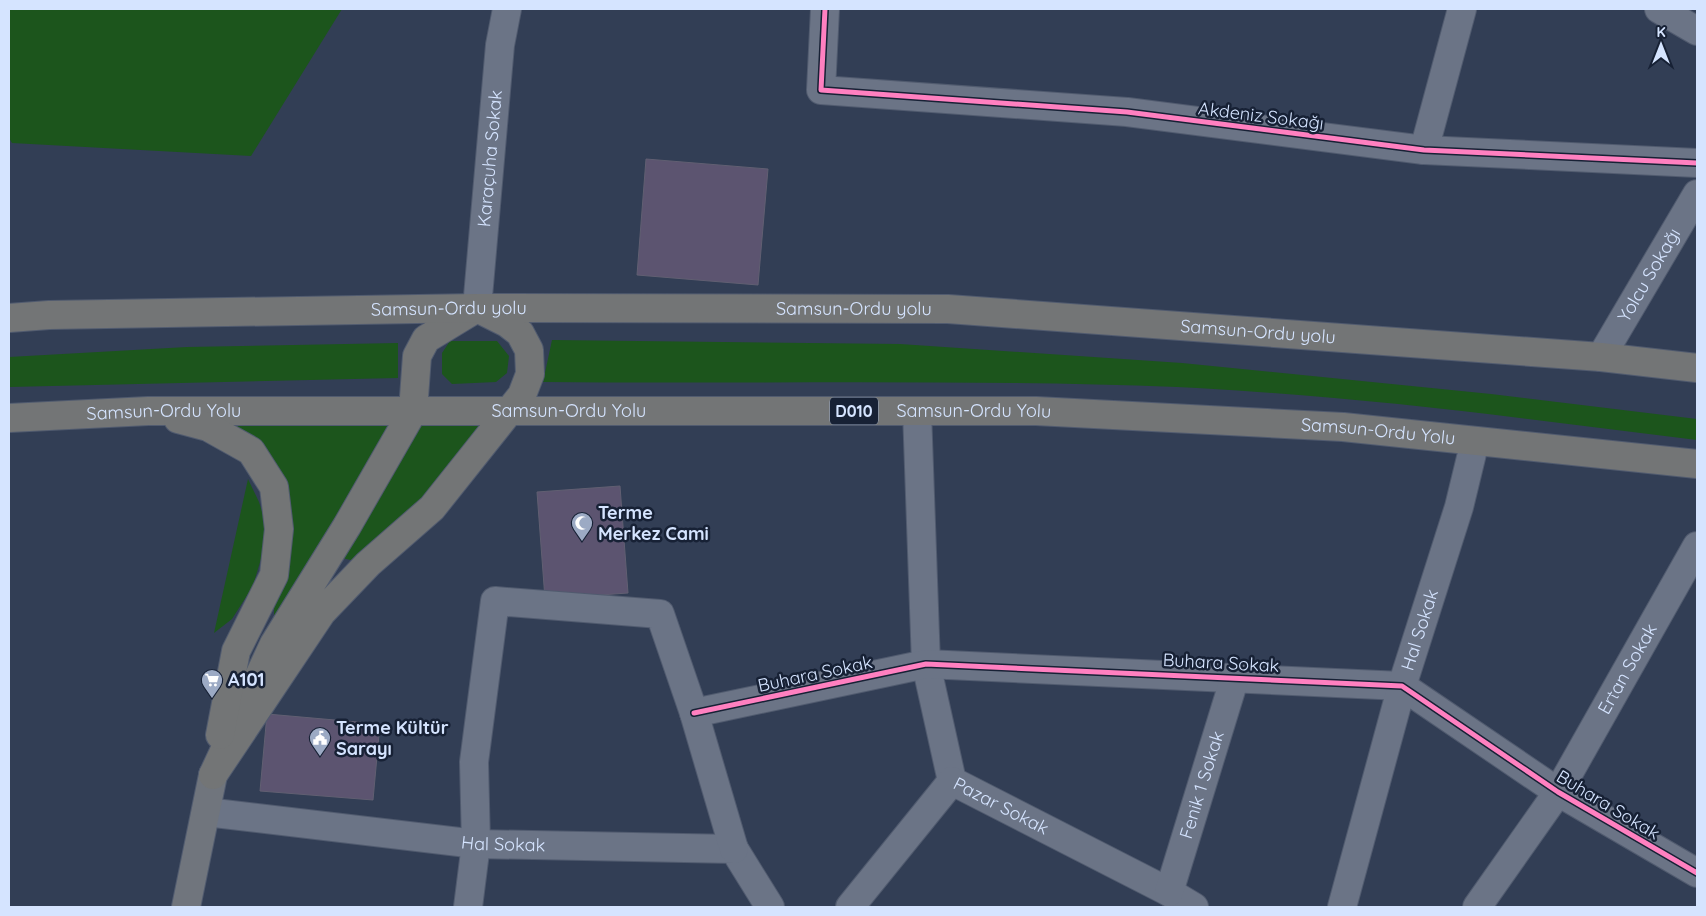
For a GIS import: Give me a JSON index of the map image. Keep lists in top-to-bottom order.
{
  "streets": {
    "highway": ["Samsun-Ordu yolu", "Samsun-Ordu Yolu", "D010"],
    "street": [
      "Akdeniz Sokağı",
      "Karaçuha Sokak",
      "Yolcu Sokağı",
      "Hal Sokak",
      "Buhara Sokak",
      "Ertan Sokak",
      "Fenik 1 Sokak",
      "Pazar Sokak"
    ]
  },
  "crossings": [
    ["Karaçuha Sokak", "Samsun-Ordu yolu"],
    ["Karaçuha Sokak", "Samsun-Ordu Yolu"],
    ["Yolcu Sokağı", "Samsun-Ordu yolu"],
    ["Samsun-Ordu yolu", "Samsun-Ordu Yolu"],
    ["Samsun-Ordu Yolu", "Hal Sokak"],
    ["Samsun-Ordu Yolu", "Pazar Sokak"],
    ["Hal Sokak", "Buhara Sokak"],
    ["Buhara Sokak", "Ertan Sokak"],
    ["Buhara Sokak", "Fenik 1 Sokak"],
    ["Buhara Sokak", "Pazar Sokak"],
    ["Fenik 1 Sokak", "Pazar Sokak"]
  ],
  "places": {
    "mosque": ["Terme Merkez Cami"],
    "supermarket": ["A101"],
    "public building": ["Terme Kültür Sarayı"]
  },
  "north": "top"
}
